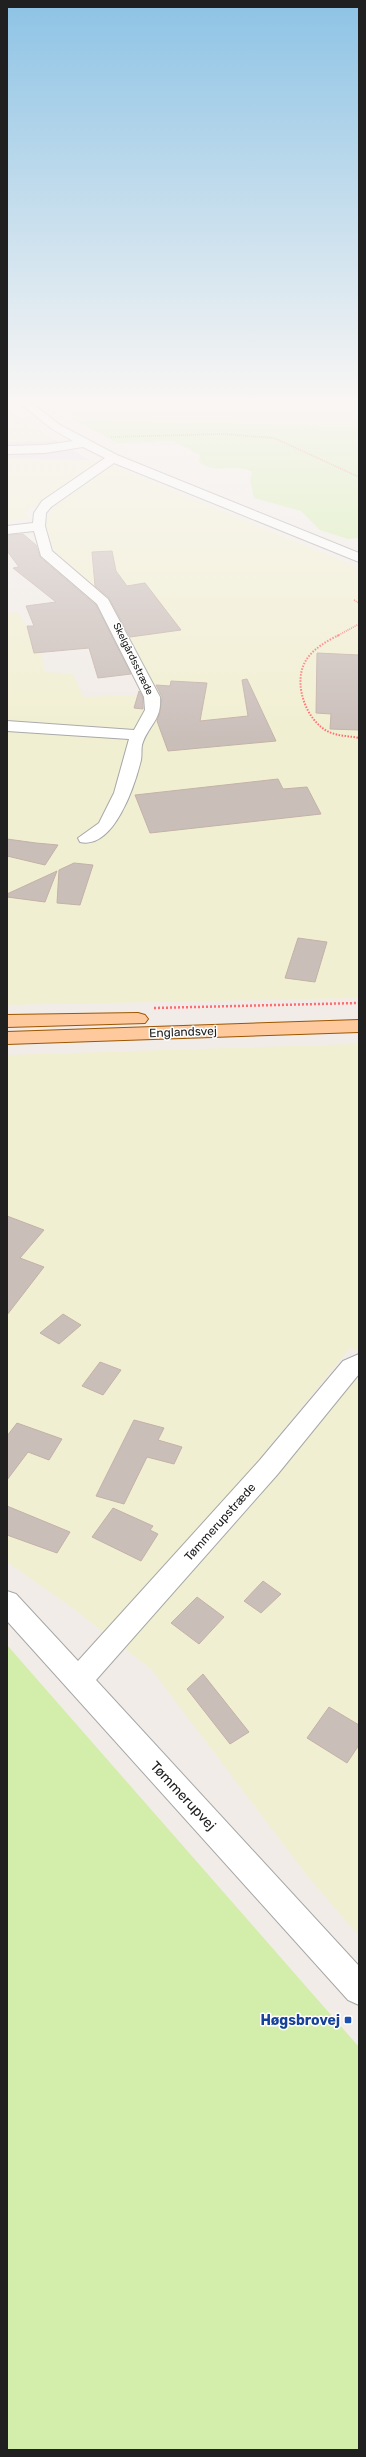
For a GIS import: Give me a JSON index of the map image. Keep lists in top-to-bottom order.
{
  "streets": {
    "main road": ["Englandsvej"],
    "street": ["Skelgårdsstræde", "Tømmerupstræde", "Tømmerupvej"]
  },
  "crossings": [
    ["Tømmerupstræde", "Tømmerupvej"]
  ],
  "places": {
    "transit": ["Høgsbrovej"]
  }
}
